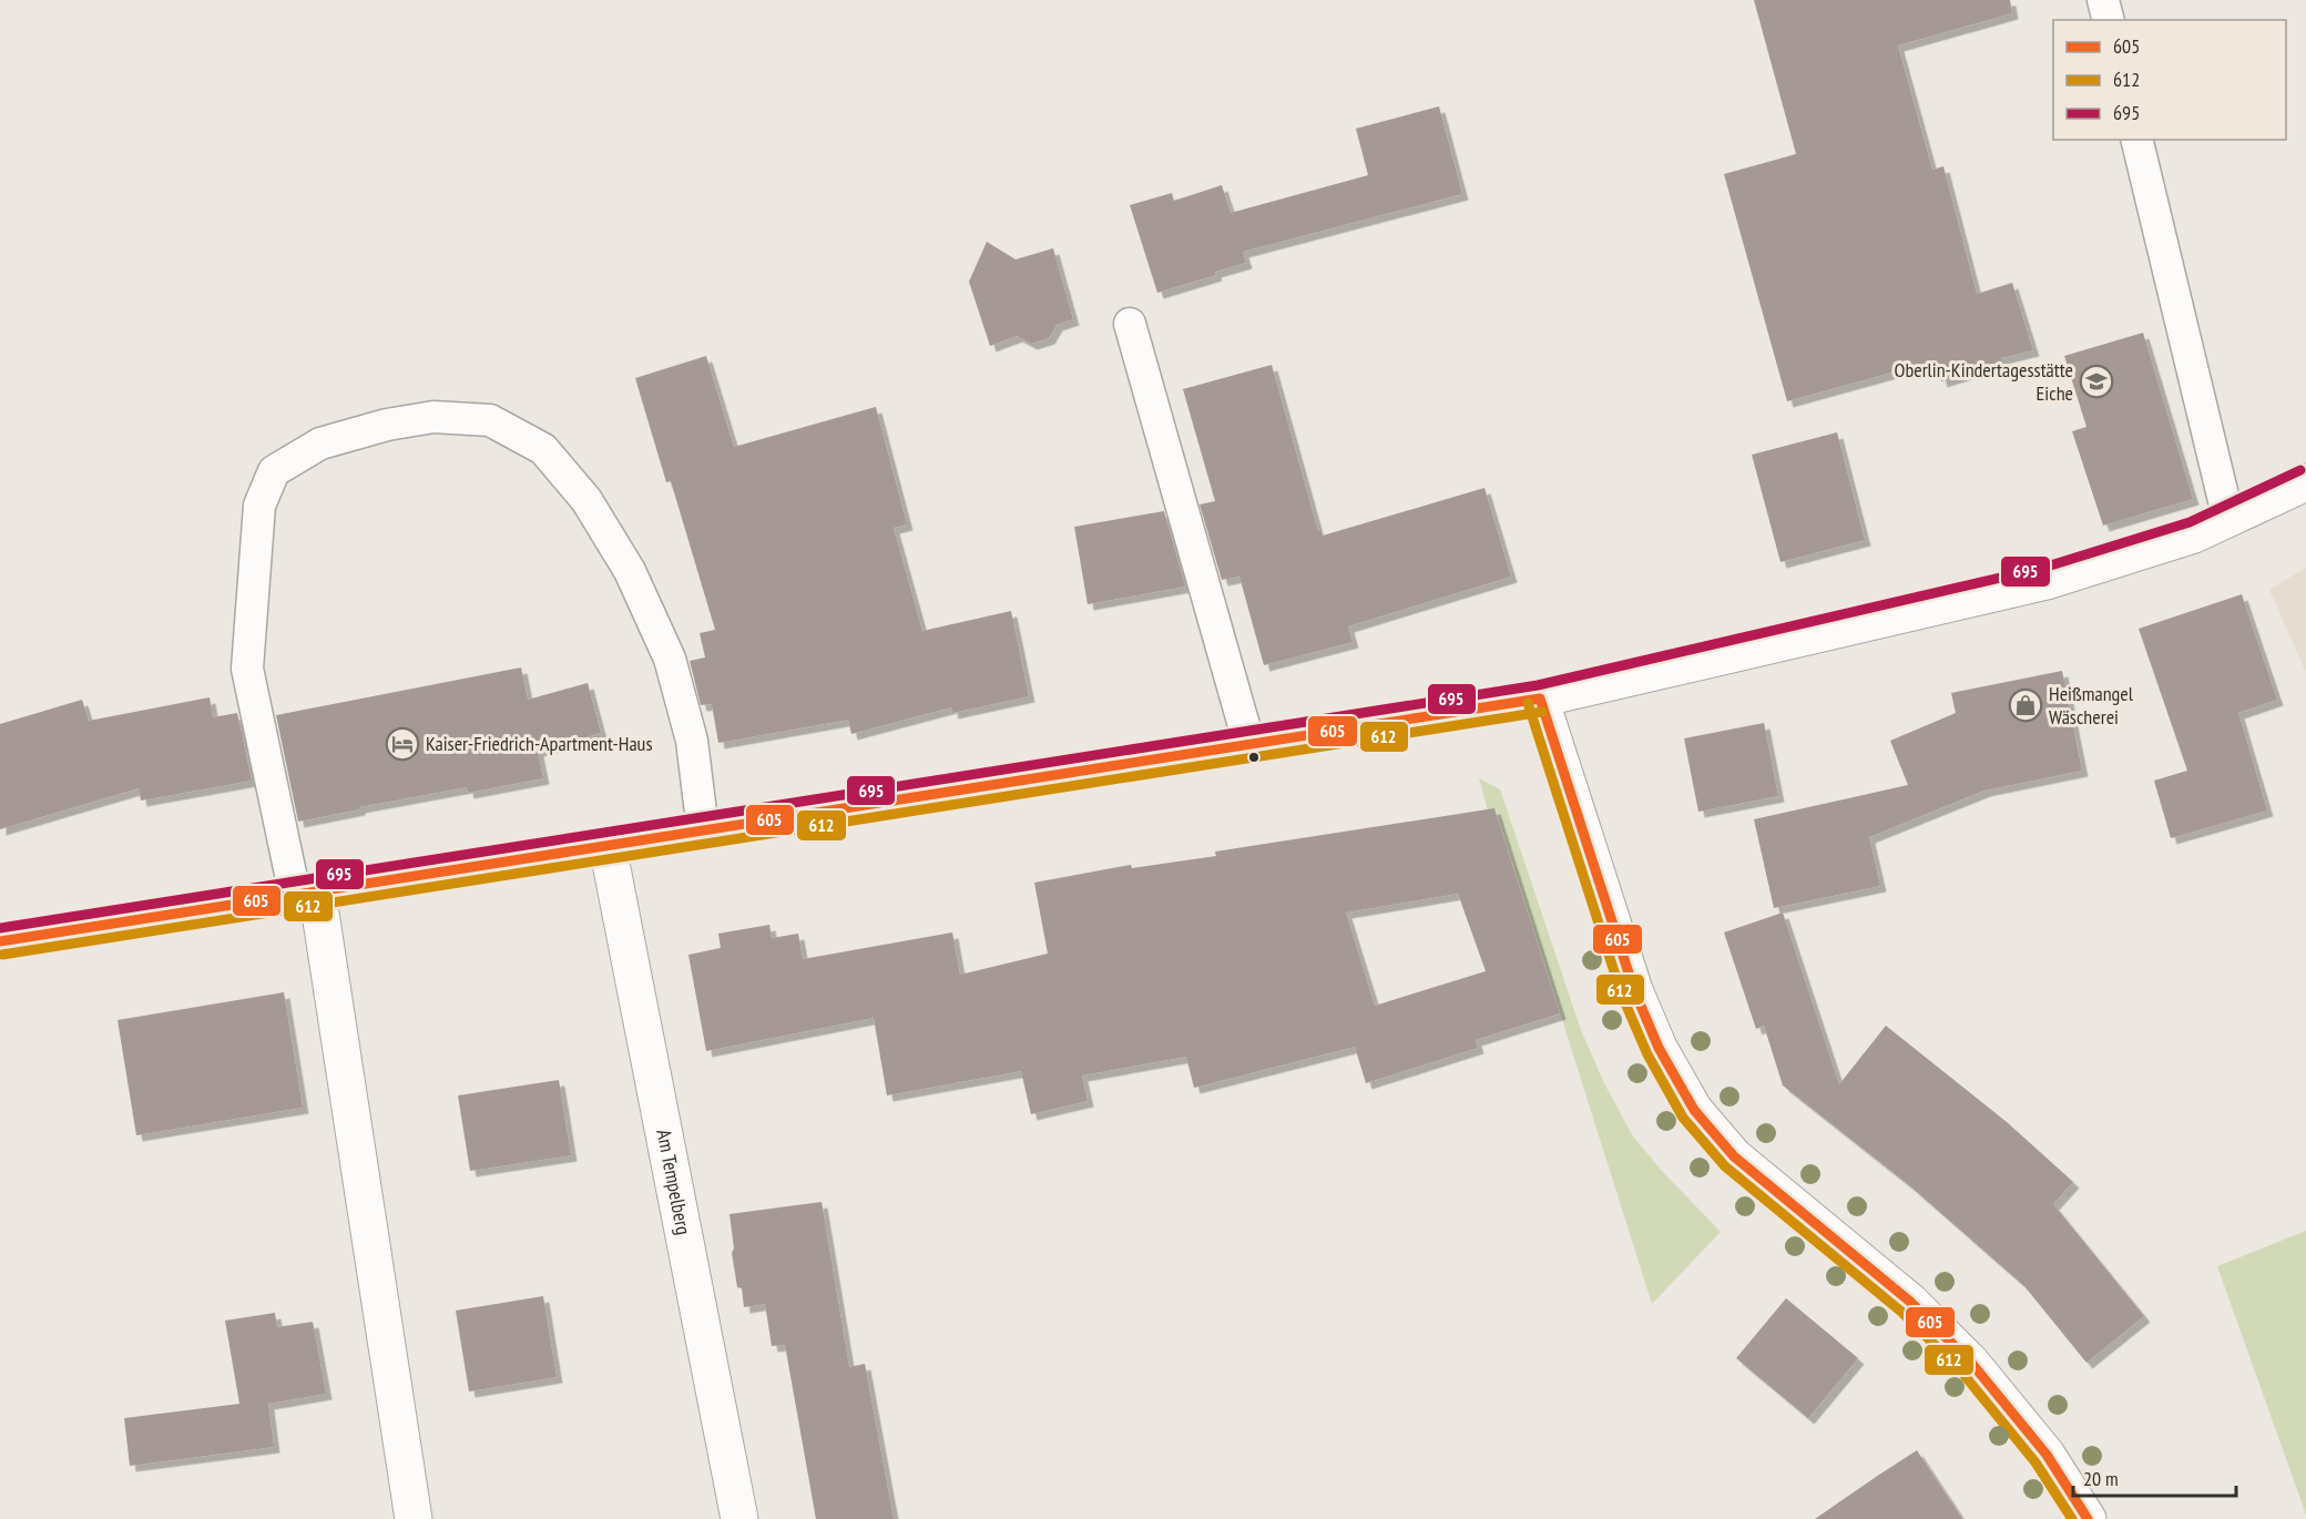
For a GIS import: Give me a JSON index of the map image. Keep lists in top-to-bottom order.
{
  "streets": {
    "street": ["Am Tempelberg"]
  },
  "places": {
    "school or university": ["Oberlin-Kindertagesstätte Eiche"],
    "shop": ["Heißmangel Wäscherei"],
    "hotel": ["Kaiser-Friedrich-Apartment-Haus"]
  },
  "lines": ["transit line 695", "transit line 605", "transit line 612"],
  "legend": ["605", "612", "695"],
  "scale_bar": "20 m"
}
